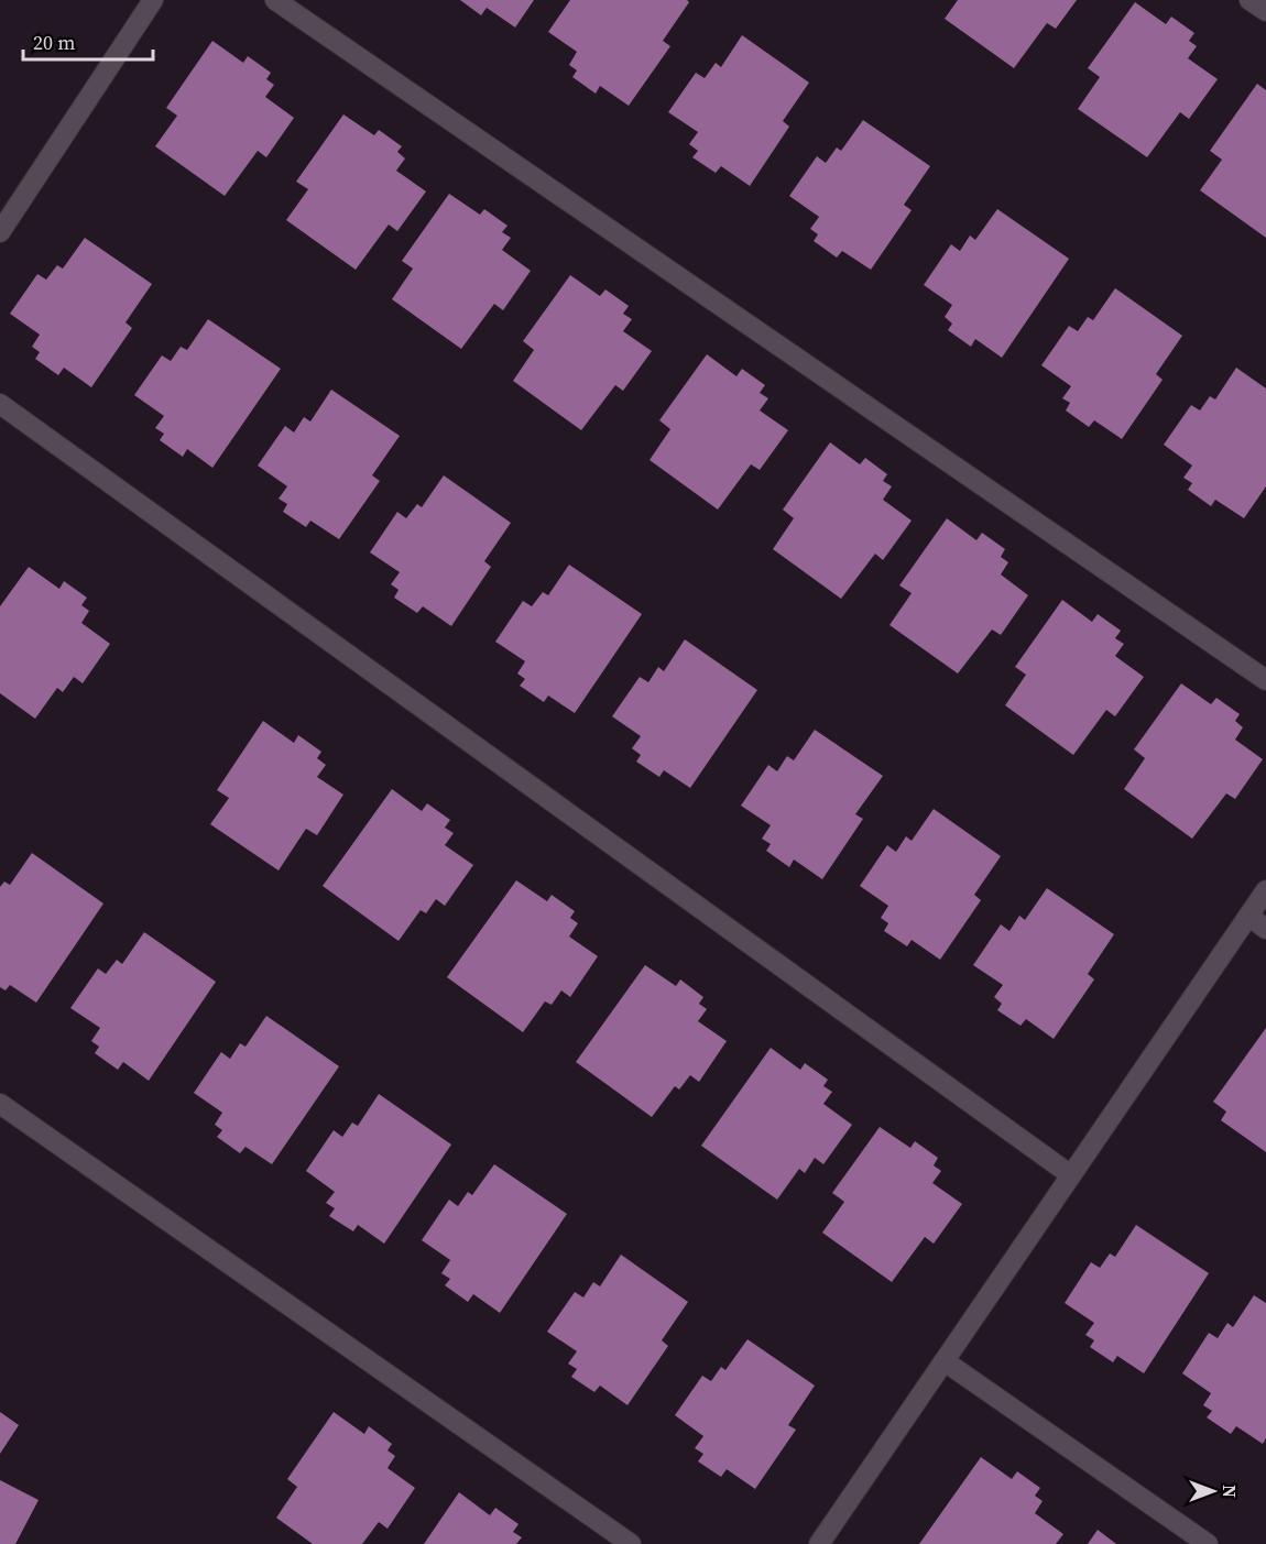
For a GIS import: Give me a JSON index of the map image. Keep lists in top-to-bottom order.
{
  "scale_bar": "20 m",
  "north": "right"
}
